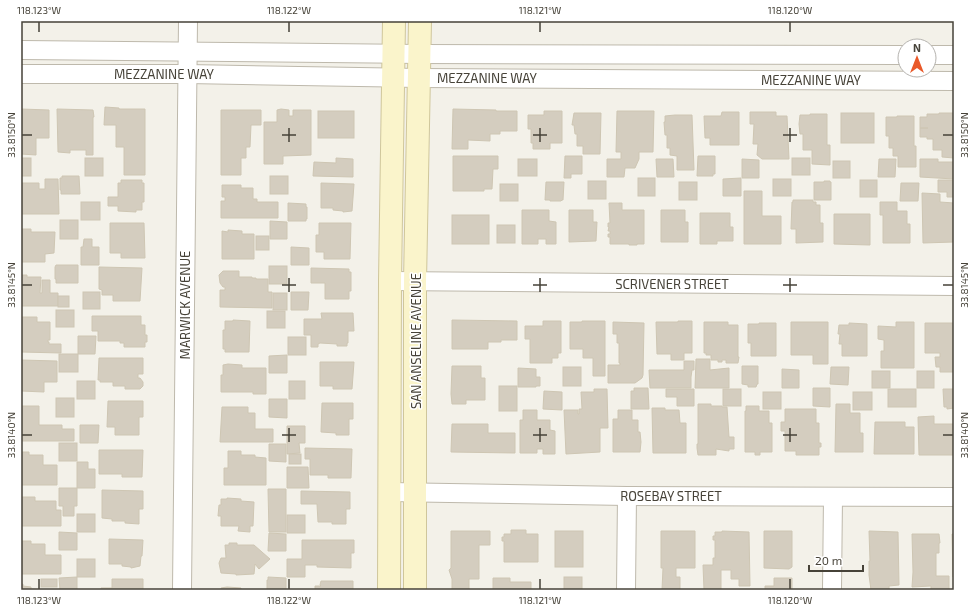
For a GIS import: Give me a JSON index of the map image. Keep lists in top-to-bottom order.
{
  "streets": {
    "street": [
      "MEZZANINE WAY",
      "SCRIVENER STREET",
      "MARWICK AVENUE",
      "SAN ANSELINE AVENUE",
      "ROSEBAY STREET"
    ]
  },
  "crossings": [
    ["MEZZANINE WAY", "MARWICK AVENUE"],
    ["MEZZANINE WAY", "SAN ANSELINE AVENUE"],
    ["SCRIVENER STREET", "SAN ANSELINE AVENUE"],
    ["SAN ANSELINE AVENUE", "ROSEBAY STREET"]
  ],
  "scale_bar": "20 m",
  "north": "top",
  "coordinates": [
    "118.123°W",
    "118.122°W",
    "118.121°W",
    "118.120°W",
    "33.8150°N",
    "33.8145°N",
    "33.8140°N"
  ]
}
